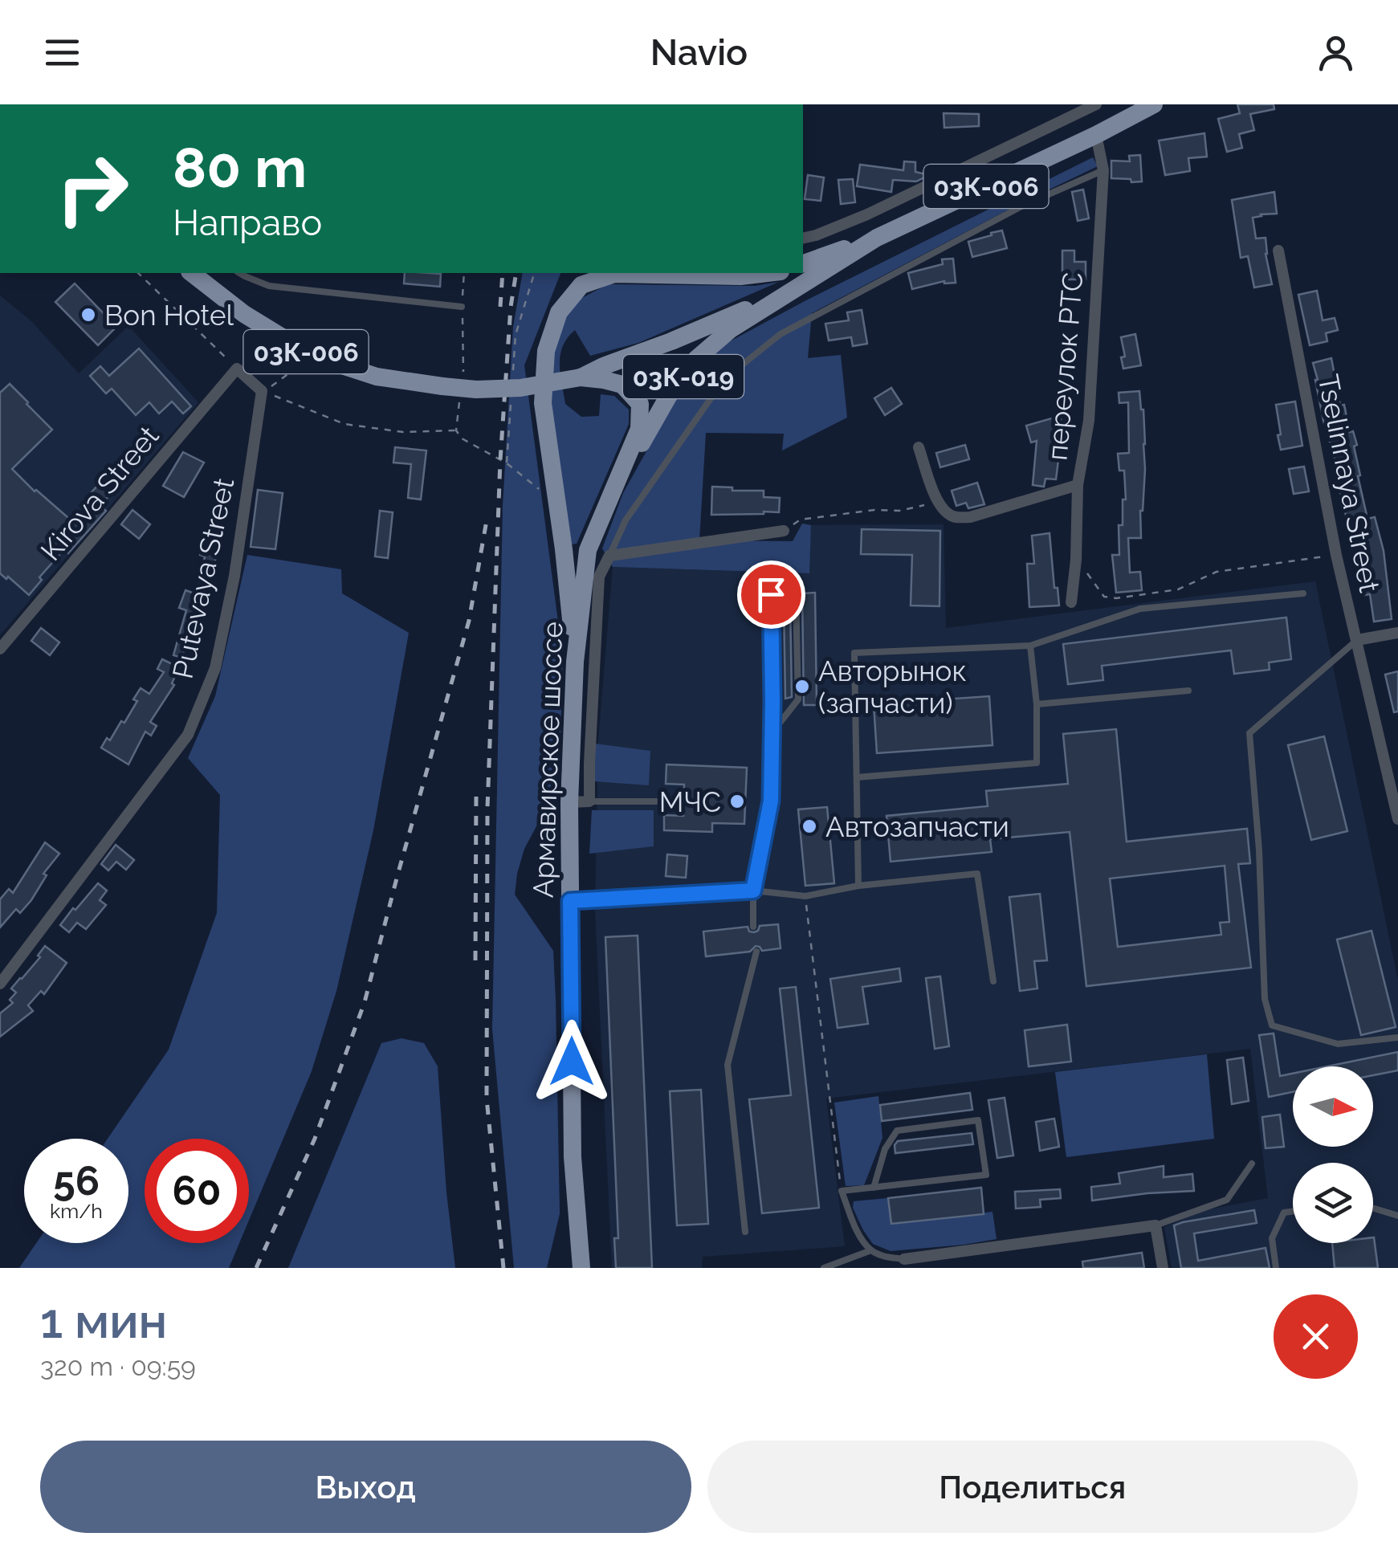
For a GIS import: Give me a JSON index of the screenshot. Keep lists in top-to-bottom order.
{
  "streets": {
    "main road": ["03К-006", "03К-019", "Армавирское шоссе"],
    "street": [
      "переулок РТС",
      "Tselinnaya Street",
      "Kirova Street",
      "Putevaya Street"
    ]
  },
  "crossings": [
    ["03К-006", "переулок РТС"],
    ["03К-006", "03К-019"],
    ["03К-019", "Армавирское шоссе"]
  ],
  "places": [
    "Bon Hotel",
    "Авторынок (запчасти)",
    "МЧС",
    "Автозапчасти"
  ],
  "north": "right",
  "page": {
    "header": "Navio",
    "turn": ["80 m", "Направо"],
    "speed": "56 km/h",
    "limit": "60",
    "heading": ["1 мин", "320 m · 09:59"],
    "buttons": ["Выход", "Поделиться"]
  }
}
